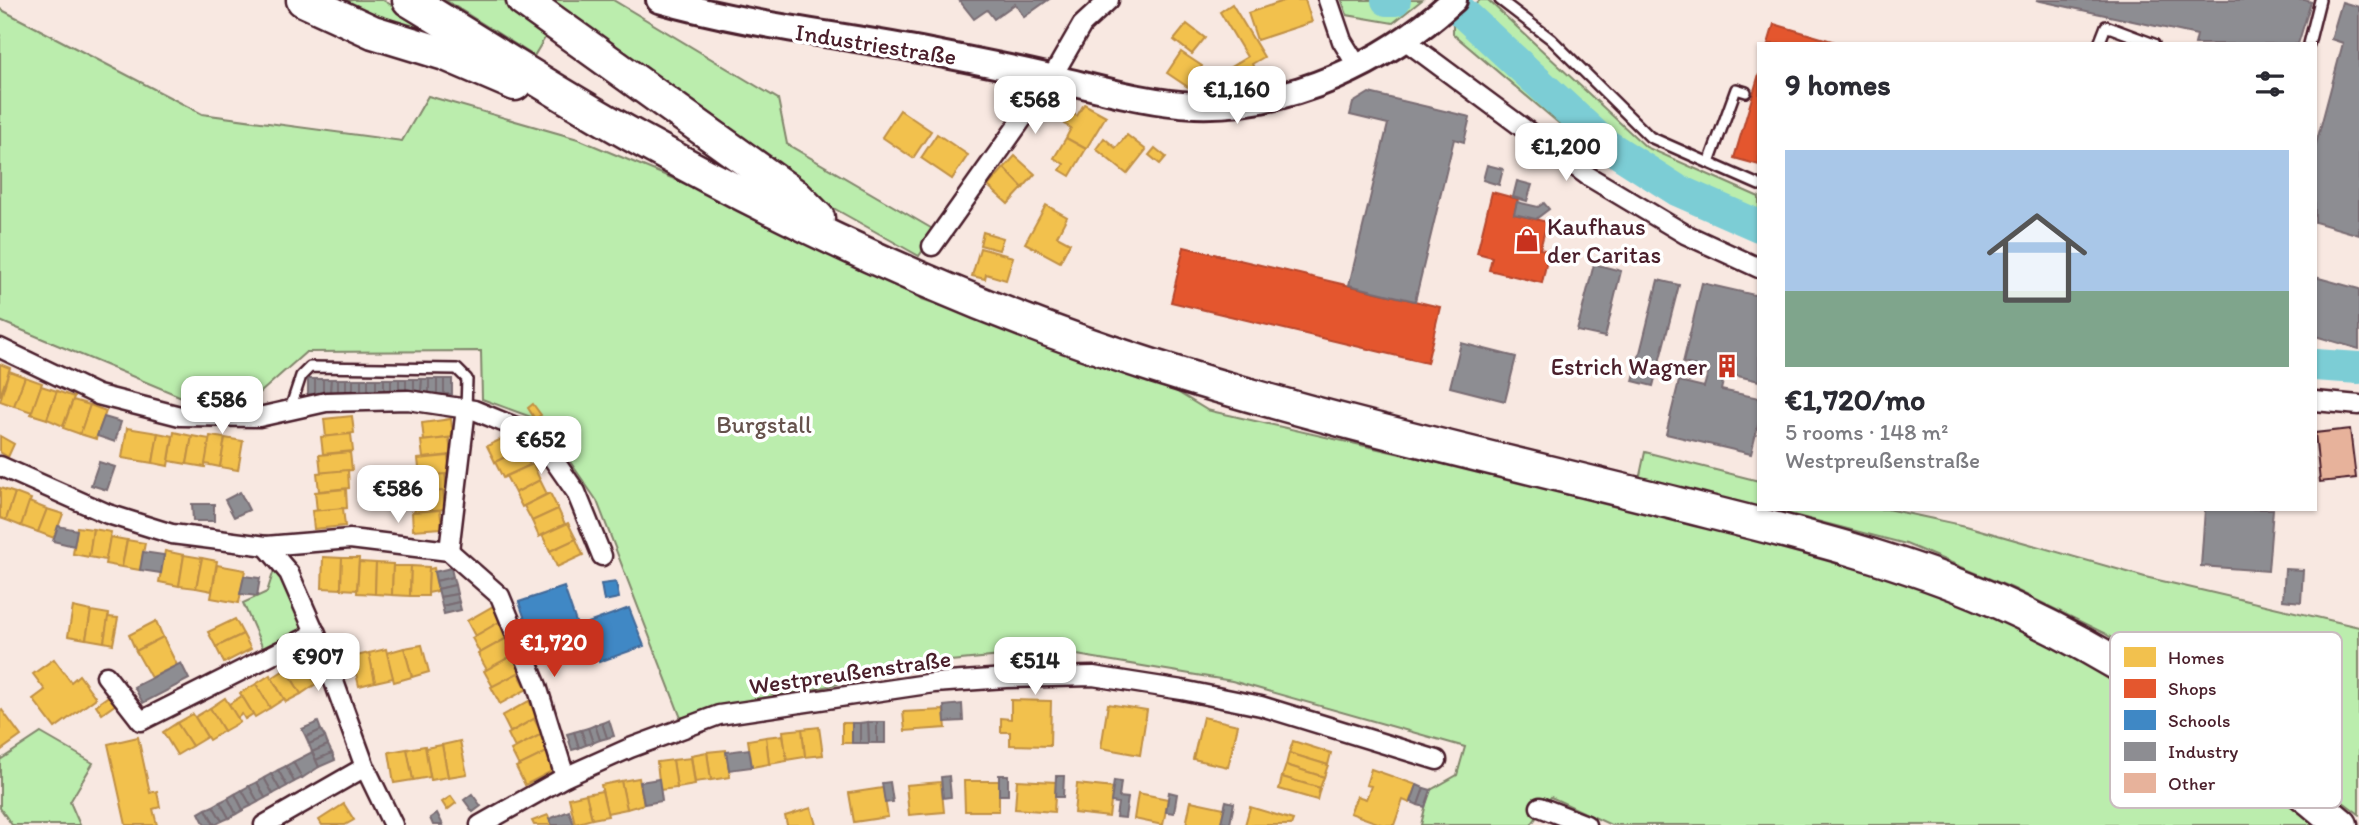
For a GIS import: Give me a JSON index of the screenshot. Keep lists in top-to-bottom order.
{
  "streets": {
    "street": ["Industriestraße", "Westpreußenstraße"]
  },
  "parks": ["Burgstall"],
  "places": {
    "shop": ["Kaufhaus der Caritas"],
    "building": ["Estrich Wagner"]
  },
  "legend": [
    "Homes",
    "Shops",
    "Schools",
    "Industry",
    "Other"
  ],
  "page": {
    "heading": "9 homes",
    "price": [
      "€1,160",
      "€568",
      "€1,200",
      "€586",
      "€652",
      "€586",
      "€1,720",
      "€907",
      "€514"
    ],
    "list": [
      {
        "name": "€1,720/mo",
        "note": "5 rooms · 148 m² · Westpreußenstraße"
      }
    ]
  }
}
